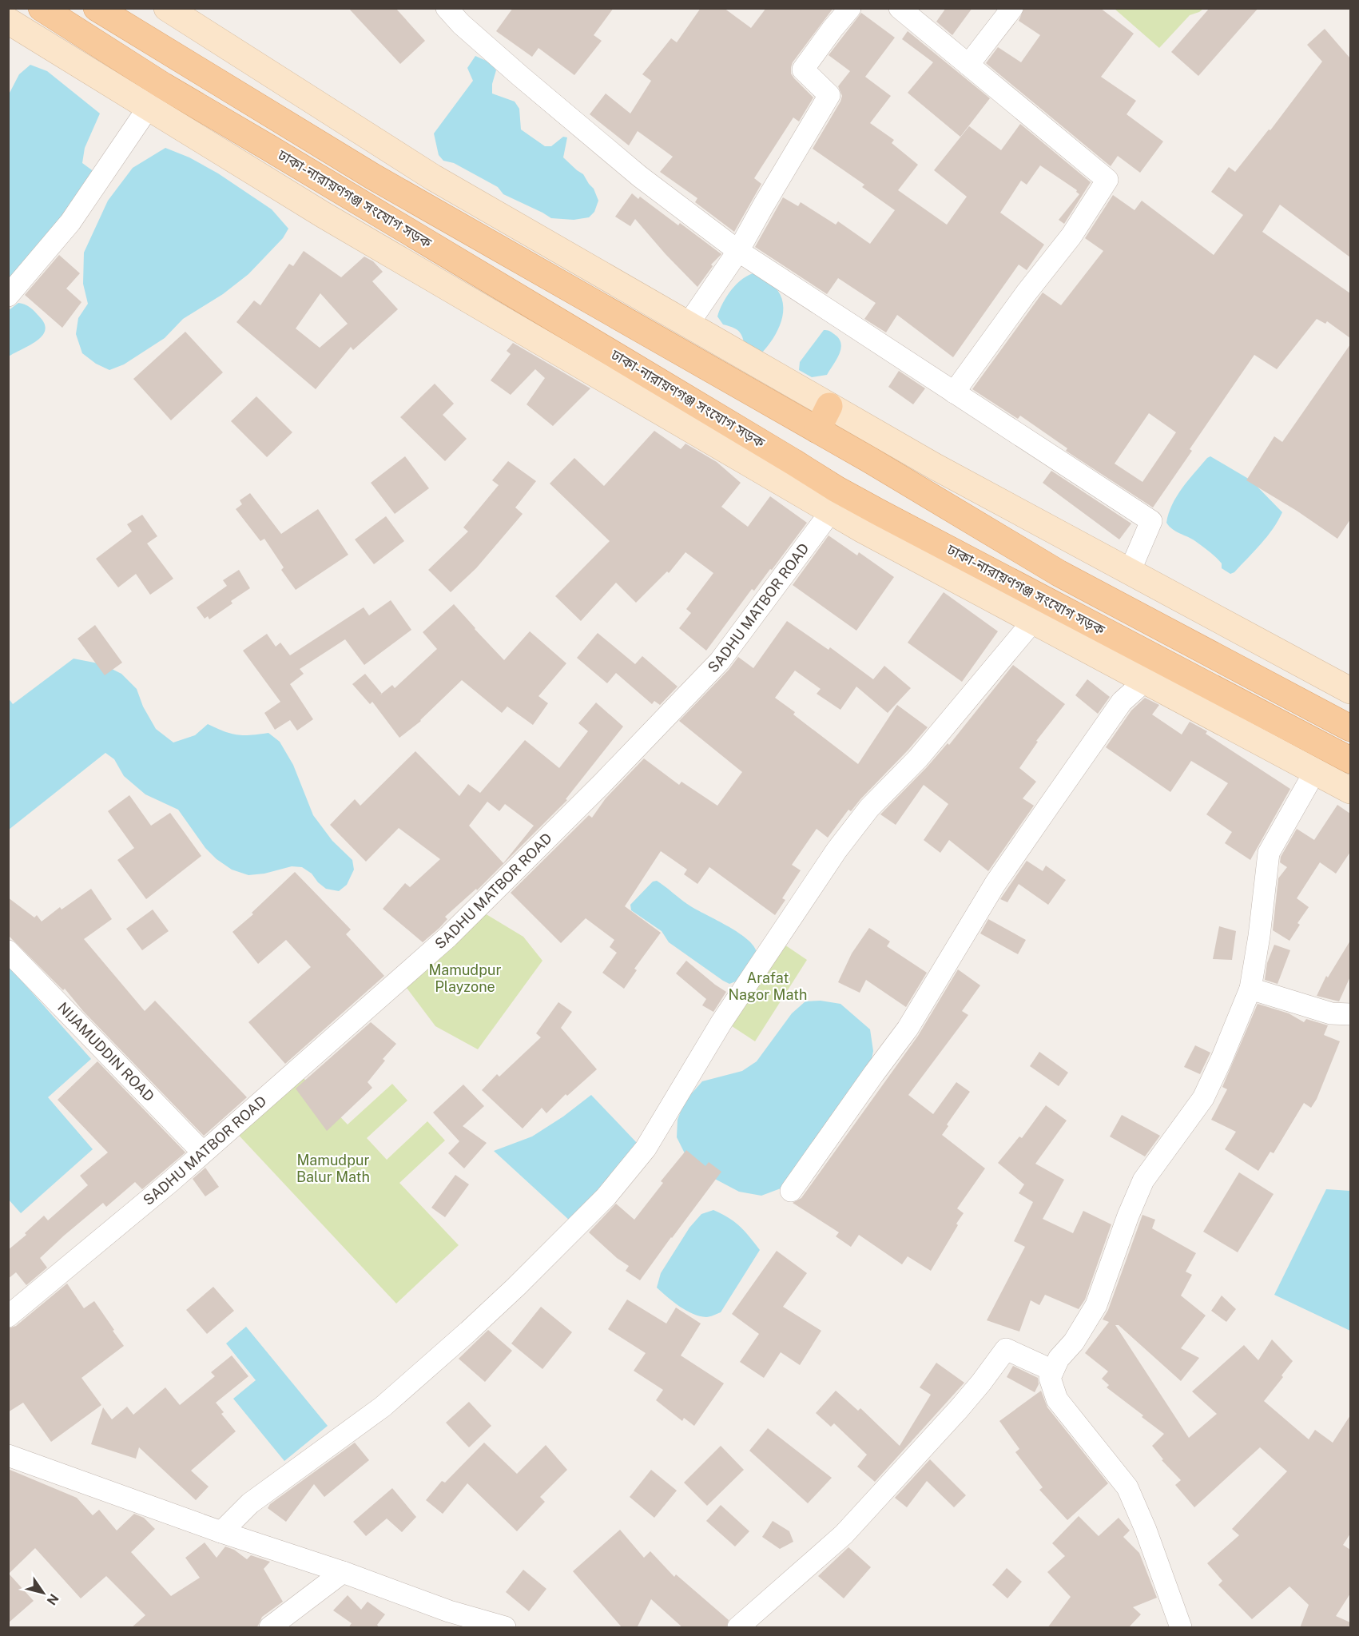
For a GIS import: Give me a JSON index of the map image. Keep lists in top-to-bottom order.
{
  "streets": {
    "main road": ["ঢাকা-নারায়ণগঞ্জ সংযোগ সড়ক"],
    "street": ["SADHU MATBOR ROAD", "NIJAMUDDIN ROAD"]
  },
  "crossings": [
    ["ঢাকা-নারায়ণগঞ্জ সংযোগ সড়ক", "SADHU MATBOR ROAD"],
    ["SADHU MATBOR ROAD", "NIJAMUDDIN ROAD"]
  ],
  "parks": ["Mamudpur Playzone", "Arafat Nagor Math", "Mamudpur Balur Math"],
  "north": "bottom right"
}
